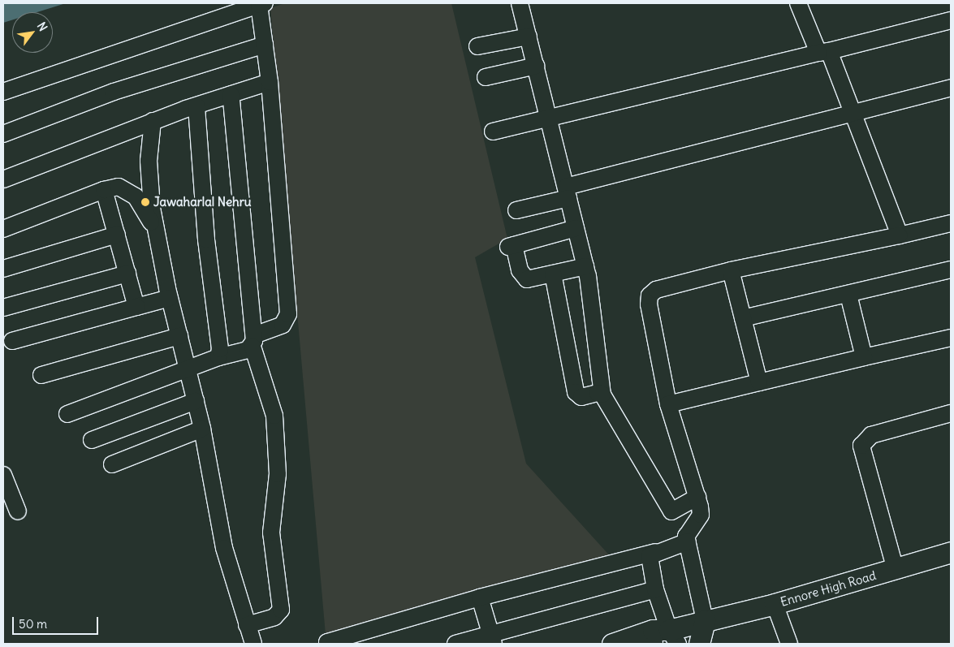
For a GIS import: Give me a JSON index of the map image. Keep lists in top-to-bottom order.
{
  "streets": {
    "main road": ["Ennore High Road"]
  },
  "places": ["Jawaharlal Nehru"],
  "scale_bar": "50 m",
  "north": "top right"
}
